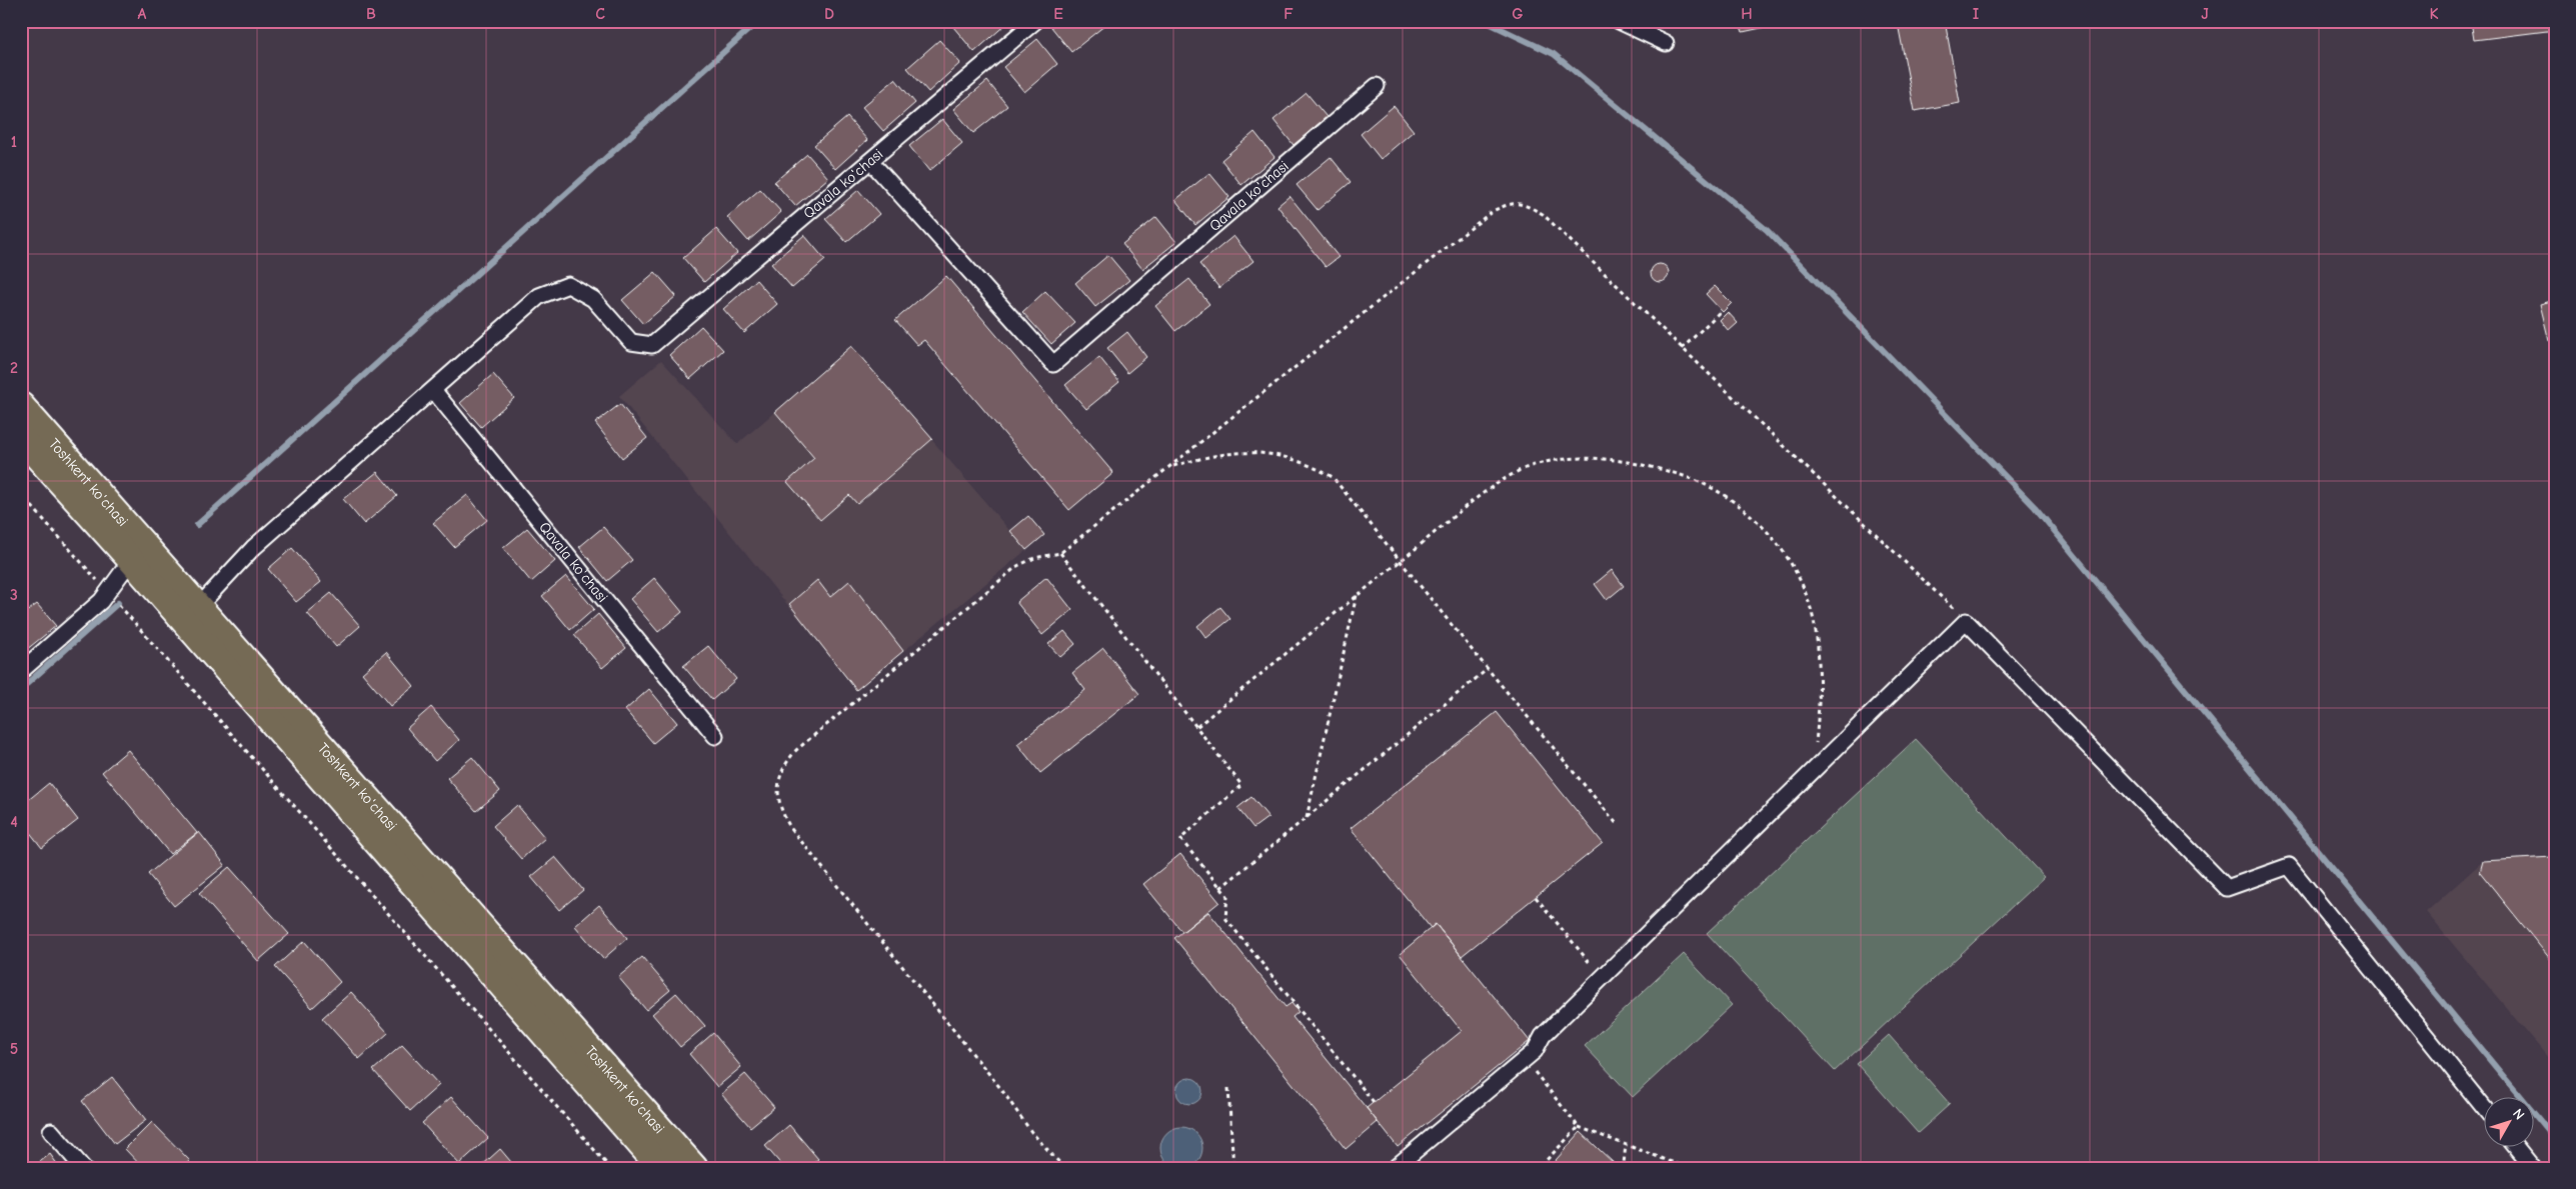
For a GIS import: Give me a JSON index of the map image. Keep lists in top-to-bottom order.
{
  "streets": {
    "highway": ["Toshkent ko'chasi"],
    "street": ["Qavala ko'chasi"]
  },
  "north": "top right",
  "grid": {
    "columns": [
      "A",
      "B",
      "C",
      "D",
      "E",
      "F",
      "G",
      "H",
      "I",
      "J",
      "K"
    ],
    "rows": [
      "1",
      "2",
      "3",
      "4",
      "5"
    ]
  }
}
